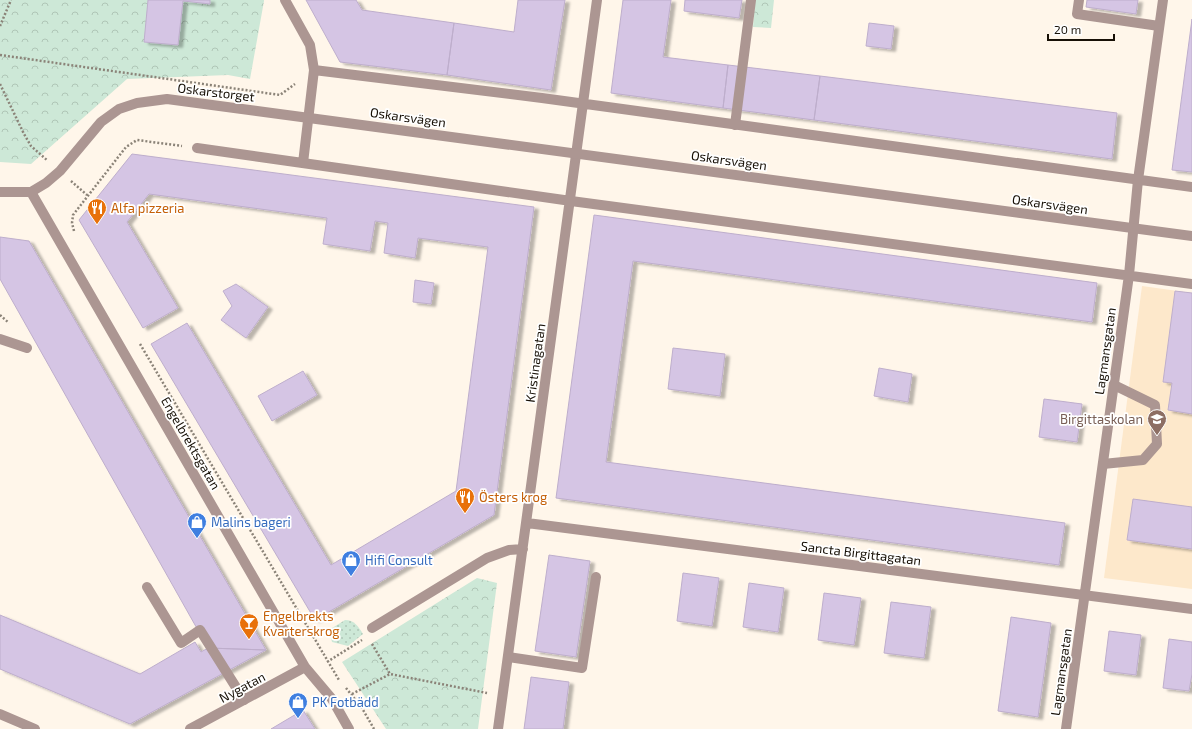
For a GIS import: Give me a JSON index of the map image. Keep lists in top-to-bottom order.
{
  "streets": {
    "street": [
      "Oskarstorget",
      "Oskarsvägen",
      "Lagmansgatan",
      "Kristinagatan",
      "Engelbrektsgatan",
      "Sancta Birgittagatan",
      "Nygatan"
    ]
  },
  "crossings": [
    ["Oskarstorget", "Oskarsvägen"],
    ["Oskarstorget", "Engelbrektsgatan"],
    ["Oskarsvägen", "Lagmansgatan"],
    ["Oskarsvägen", "Kristinagatan"],
    ["Lagmansgatan", "Sancta Birgittagatan"],
    ["Kristinagatan", "Sancta Birgittagatan"],
    ["Engelbrektsgatan", "Nygatan"]
  ],
  "places": {
    "restaurant": ["Alfa pizzeria", "Östers krog"],
    "school or university": ["Birgittaskolan"],
    "shop": ["Malins bageri", "Hifi Consult", "PK Fotbädd"],
    "bar": ["Engelbrekts Kvarterskrog"]
  },
  "scale_bar": "20 m"
}
